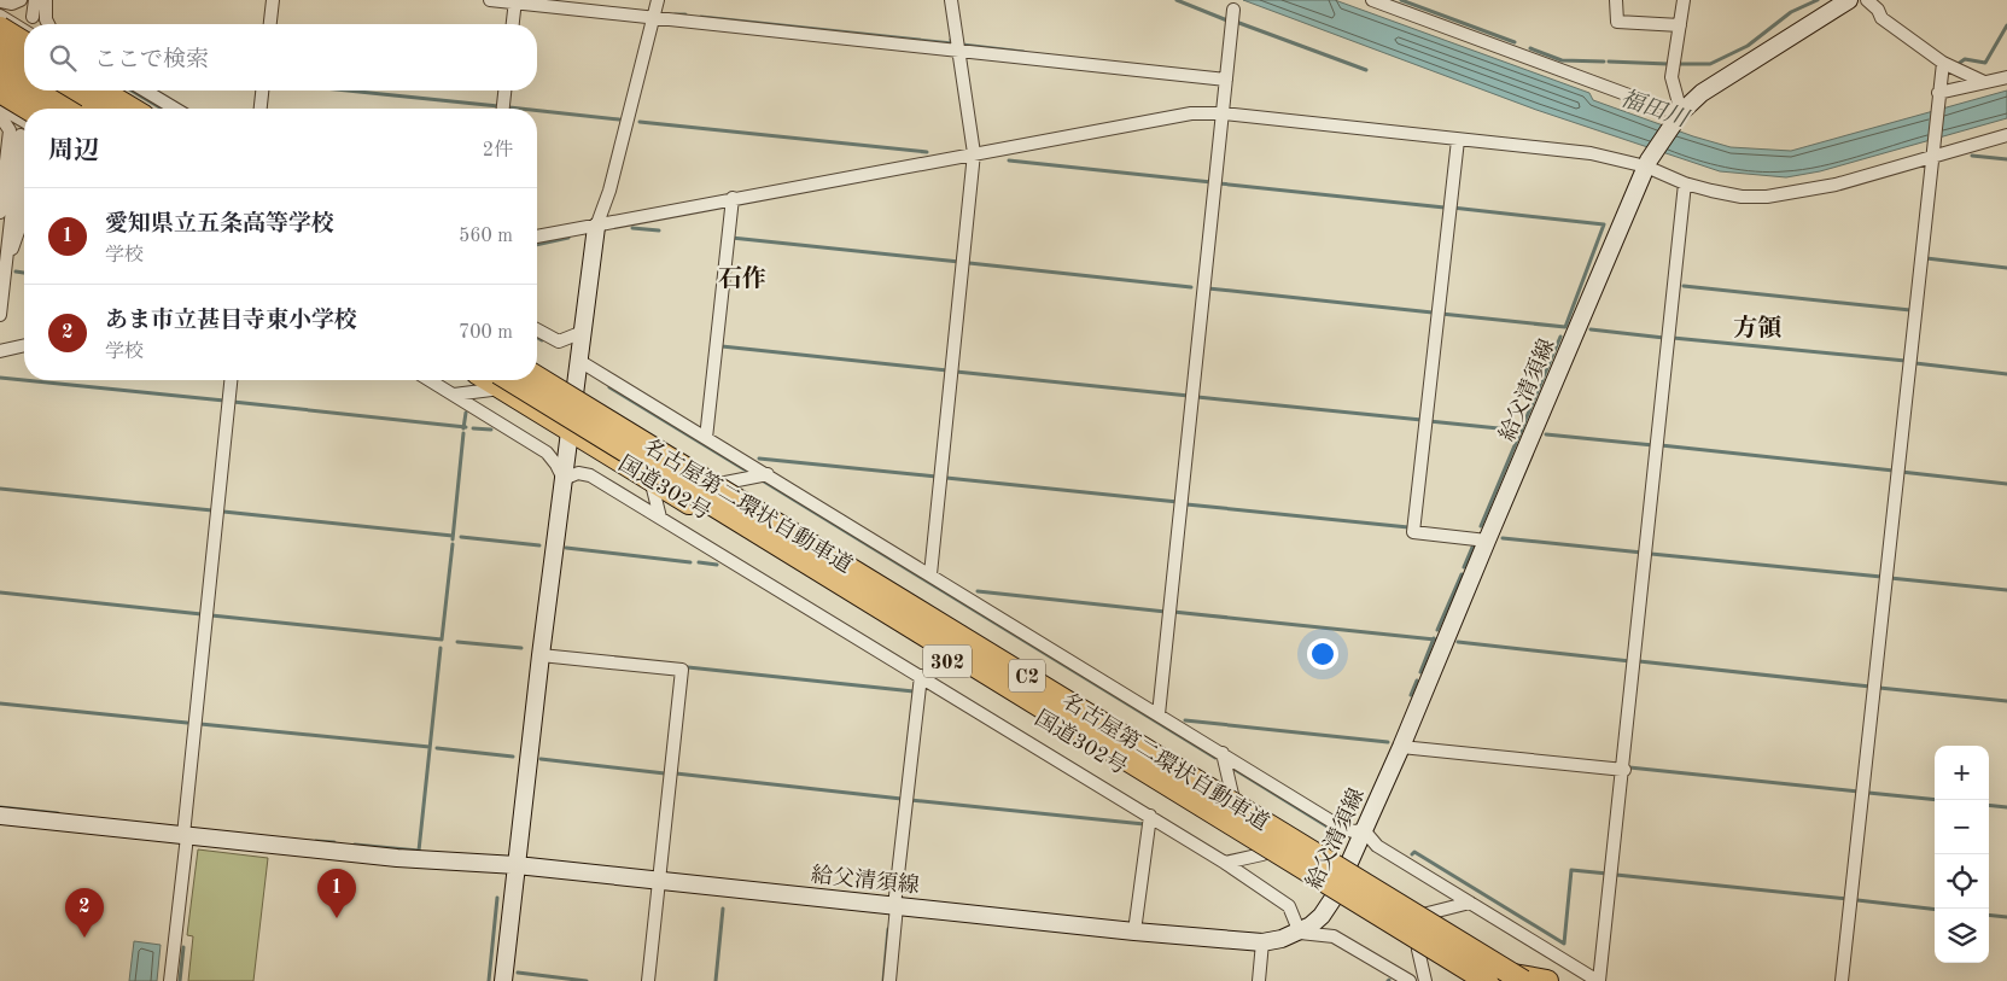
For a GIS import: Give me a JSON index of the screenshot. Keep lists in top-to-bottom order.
{
  "streets": {
    "highway": [
      "国道302号",
      "名古屋第二環状自動車道",
      "302",
      "C2"
    ],
    "main road": ["給父清須線"]
  },
  "crossings": [
    ["給父清須線", "国道302号"]
  ],
  "districts": ["石作", "方領"],
  "water": ["福田川"],
  "page": {
    "search": "ここで検索",
    "heading": ["周辺", "2件"],
    "list": [
      {
        "mark": "1",
        "name": "愛知県立五条高等学校",
        "note": "学校",
        "value": "560 m"
      },
      {
        "mark": "2",
        "name": "あま市立甚目寺東小学校",
        "note": "学校",
        "value": "700 m"
      }
    ],
    "map_buttons": ["+", "−"],
    "pins": ["1", "2"]
  }
}
